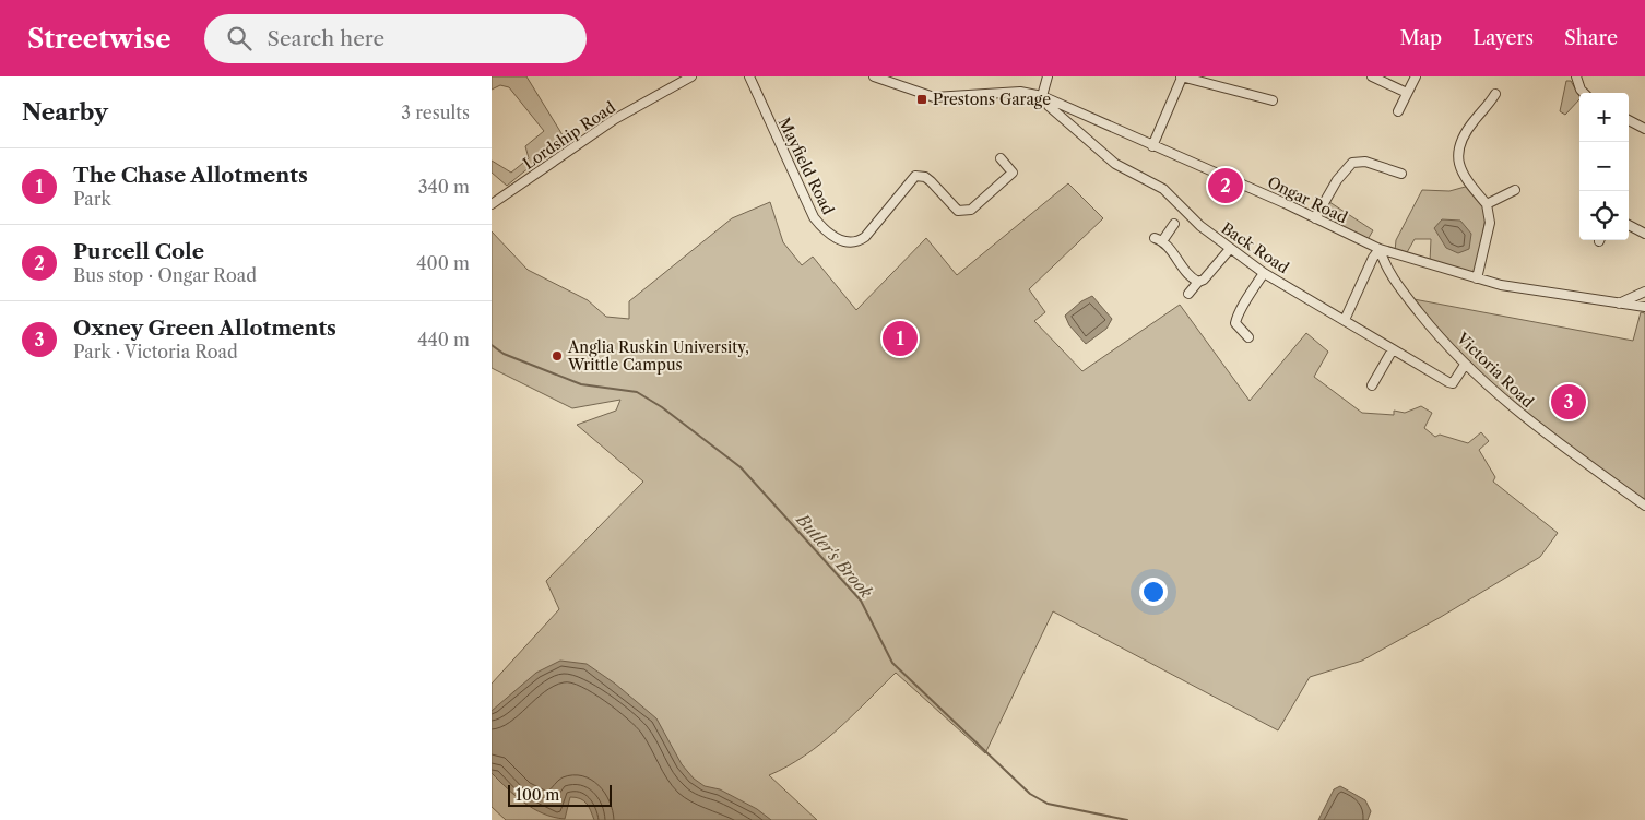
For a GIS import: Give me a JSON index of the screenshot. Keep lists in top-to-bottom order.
{
  "streets": {
    "street": [
      "Lordship Road",
      "Mayfield Road",
      "Ongar Road",
      "Back Road",
      "Victoria Road"
    ]
  },
  "crossings": [
    ["Ongar Road", "Back Road"],
    ["Ongar Road", "Victoria Road"],
    ["Back Road", "Victoria Road"]
  ],
  "water": ["Butler's Brook"],
  "places": {
    "transit": ["Prestons Garage"],
    "other": ["Anglia Ruskin University, Writtle Campus"]
  },
  "scale_bar": "100 m",
  "page": {
    "header": "Streetwise",
    "search": "Search here",
    "nav": ["Map", "Layers", "Share"],
    "heading": ["Nearby", "3 results"],
    "map_buttons": ["+", "−"],
    "list": [
      {
        "mark": "1",
        "name": "The Chase Allotments",
        "note": "Park",
        "value": "340 m"
      },
      {
        "mark": "2",
        "name": "Purcell Cole",
        "note": "Bus stop · Ongar Road",
        "value": "400 m"
      },
      {
        "mark": "3",
        "name": "Oxney Green Allotments",
        "note": "Park · Victoria Road",
        "value": "440 m"
      }
    ],
    "pins": ["2", "1", "3"],
    "scale": "100 m"
  }
}
